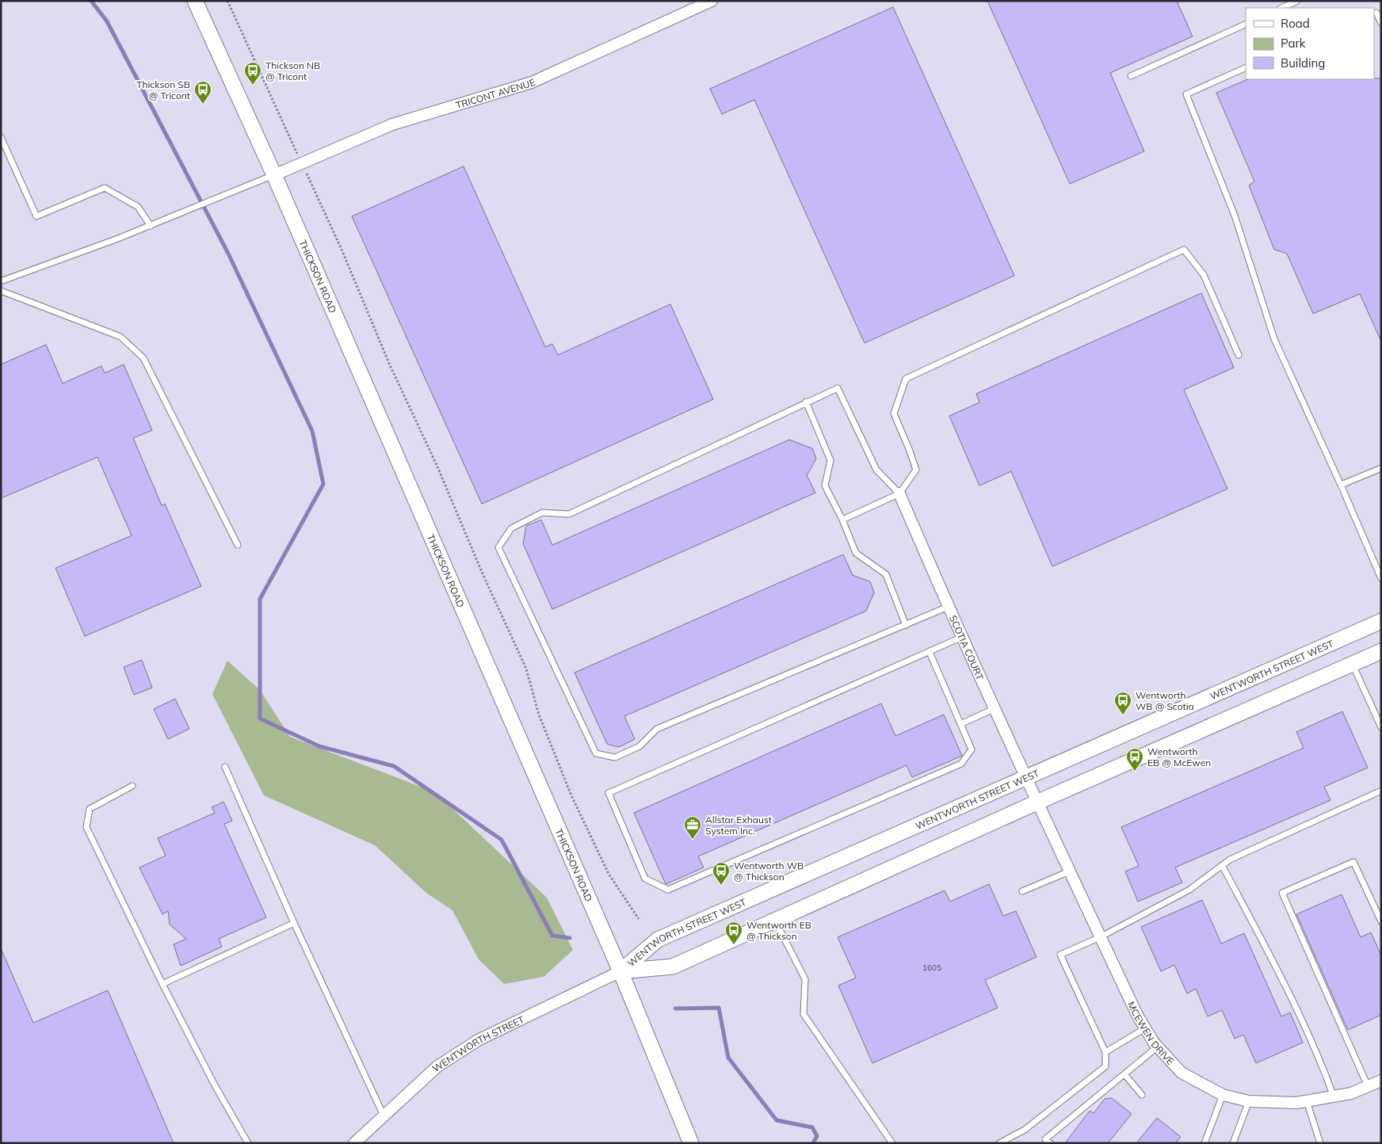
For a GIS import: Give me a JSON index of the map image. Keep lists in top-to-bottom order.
{
  "streets": {
    "main road": ["THICKSON ROAD", "WENTWORTH STREET WEST"],
    "street": [
      "TRICONT AVENUE",
      "SCOTIA COURT",
      "MCEWEN DRIVE",
      "WENTWORTH STREET"
    ]
  },
  "crossings": [
    ["TRICONT AVENUE", "THICKSON ROAD"],
    ["THICKSON ROAD", "WENTWORTH STREET WEST"],
    ["THICKSON ROAD", "WENTWORTH STREET"],
    ["SCOTIA COURT", "WENTWORTH STREET WEST"],
    ["SCOTIA COURT", "MCEWEN DRIVE"],
    ["WENTWORTH STREET WEST", "MCEWEN DRIVE"],
    ["WENTWORTH STREET WEST", "WENTWORTH STREET"]
  ],
  "places": {
    "bus stop": [
      "Thickson NB @ Tricont",
      "Thickson SB @ Tricont",
      "Wentworth WB @ Scotia",
      "Wentworth EB @ McEwen",
      "Wentworth WB @ Thickson",
      "Wentworth EB @ Thickson"
    ],
    "office": ["Allstar Exhaust System Inc."]
  },
  "house_numbers": ["1605"],
  "legend": ["Road", "Park", "Building"]
}
